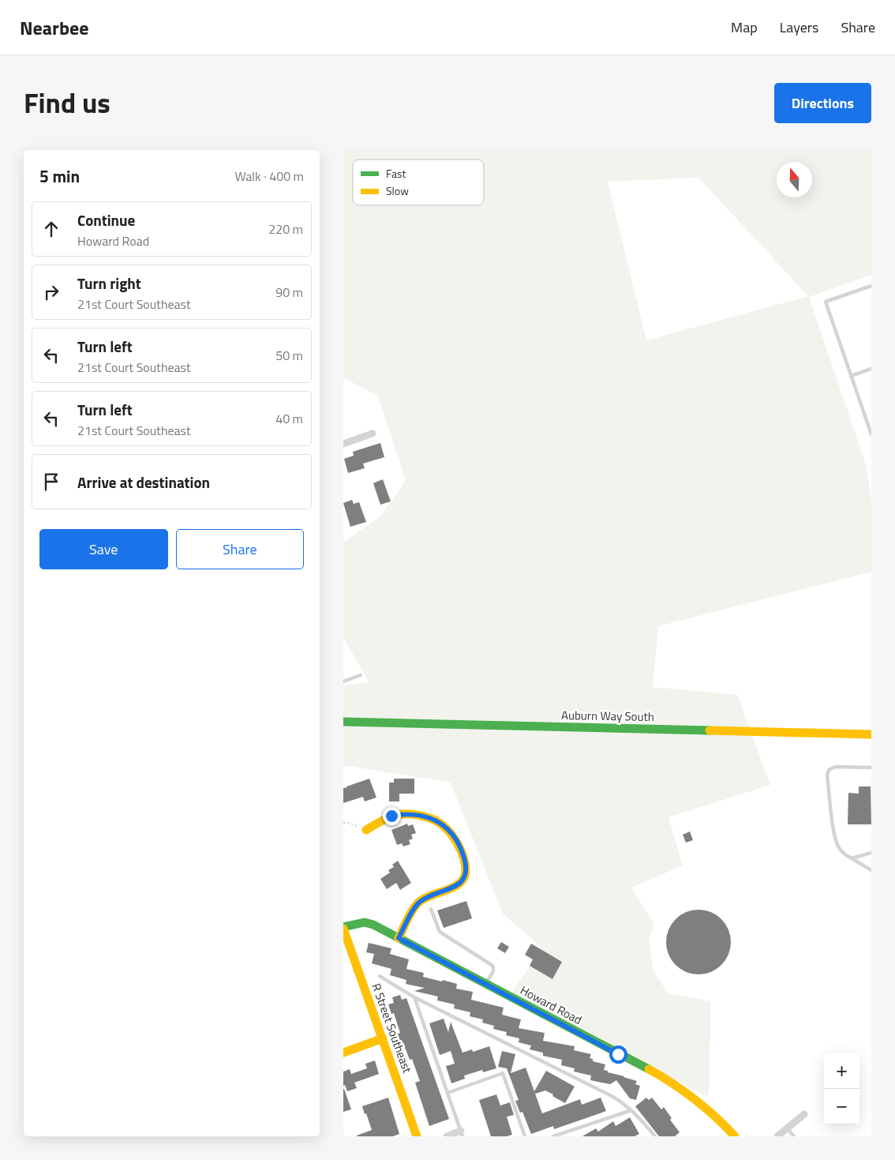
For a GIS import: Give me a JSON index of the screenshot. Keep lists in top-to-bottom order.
{
  "streets": {
    "street": ["Auburn Way South", "Howard Road", "R Street Southeast"]
  },
  "crossings": [
    ["Howard Road", "R Street Southeast"]
  ],
  "legend": ["Fast", "Slow"],
  "north": "top",
  "page": {
    "header": "Nearbee",
    "nav": ["Map", "Layers", "Share"],
    "title": "Find us",
    "buttons": [
      "Directions",
      ["Save", "Share"]
    ],
    "heading": ["5 min", "Walk · 400 m"],
    "list": [
      ["Continue", "Howard Road", "220 m"],
      ["Turn right", "21st Court Southeast", "90 m"],
      ["Turn left", "21st Court Southeast", "50 m"],
      ["Turn left", "21st Court Southeast", "40 m"],
      "Arrive at destination"
    ],
    "map_buttons": ["+", "−"]
  }
}
